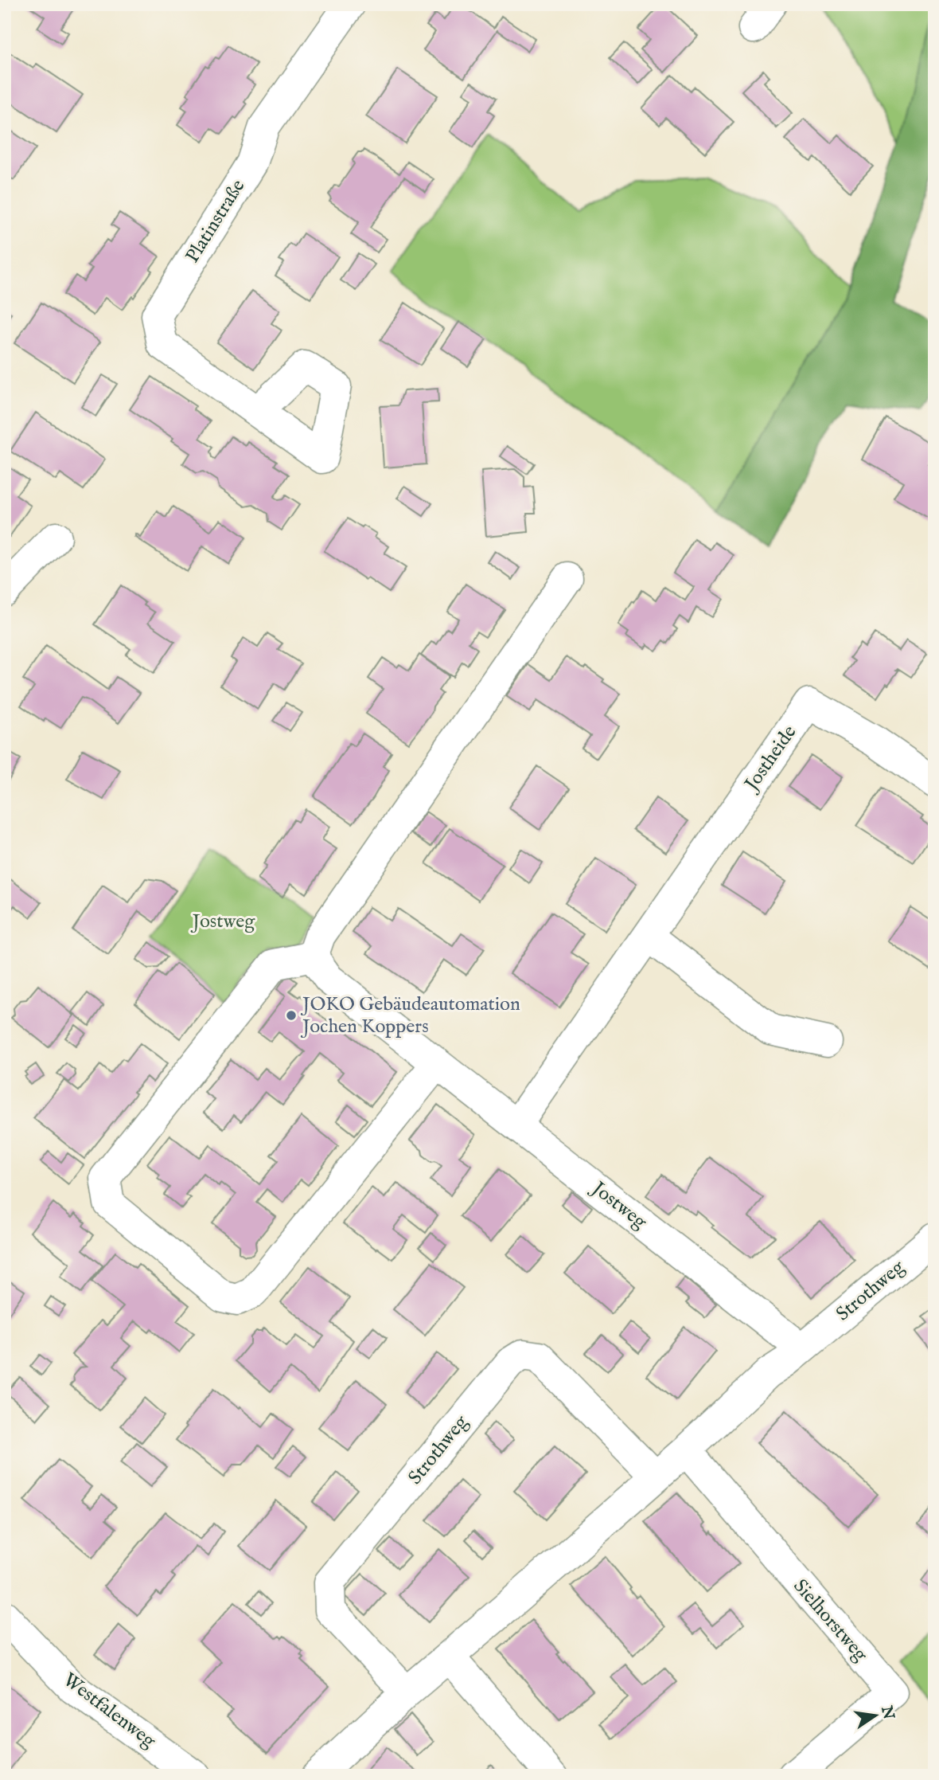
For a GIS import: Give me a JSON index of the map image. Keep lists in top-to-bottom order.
{
  "streets": {
    "street": [
      "Platinstraße",
      "Jostheide",
      "Jostweg",
      "Strothweg",
      "Sielhorstweg",
      "Westfalenweg"
    ]
  },
  "crossings": [
    ["Jostheide", "Jostweg"],
    ["Jostweg", "Strothweg"],
    ["Strothweg", "Sielhorstweg"]
  ],
  "parks": ["Jostweg"],
  "places": ["JOKO Gebäudeautomation Jochen Koppers"],
  "north": "right"
}
